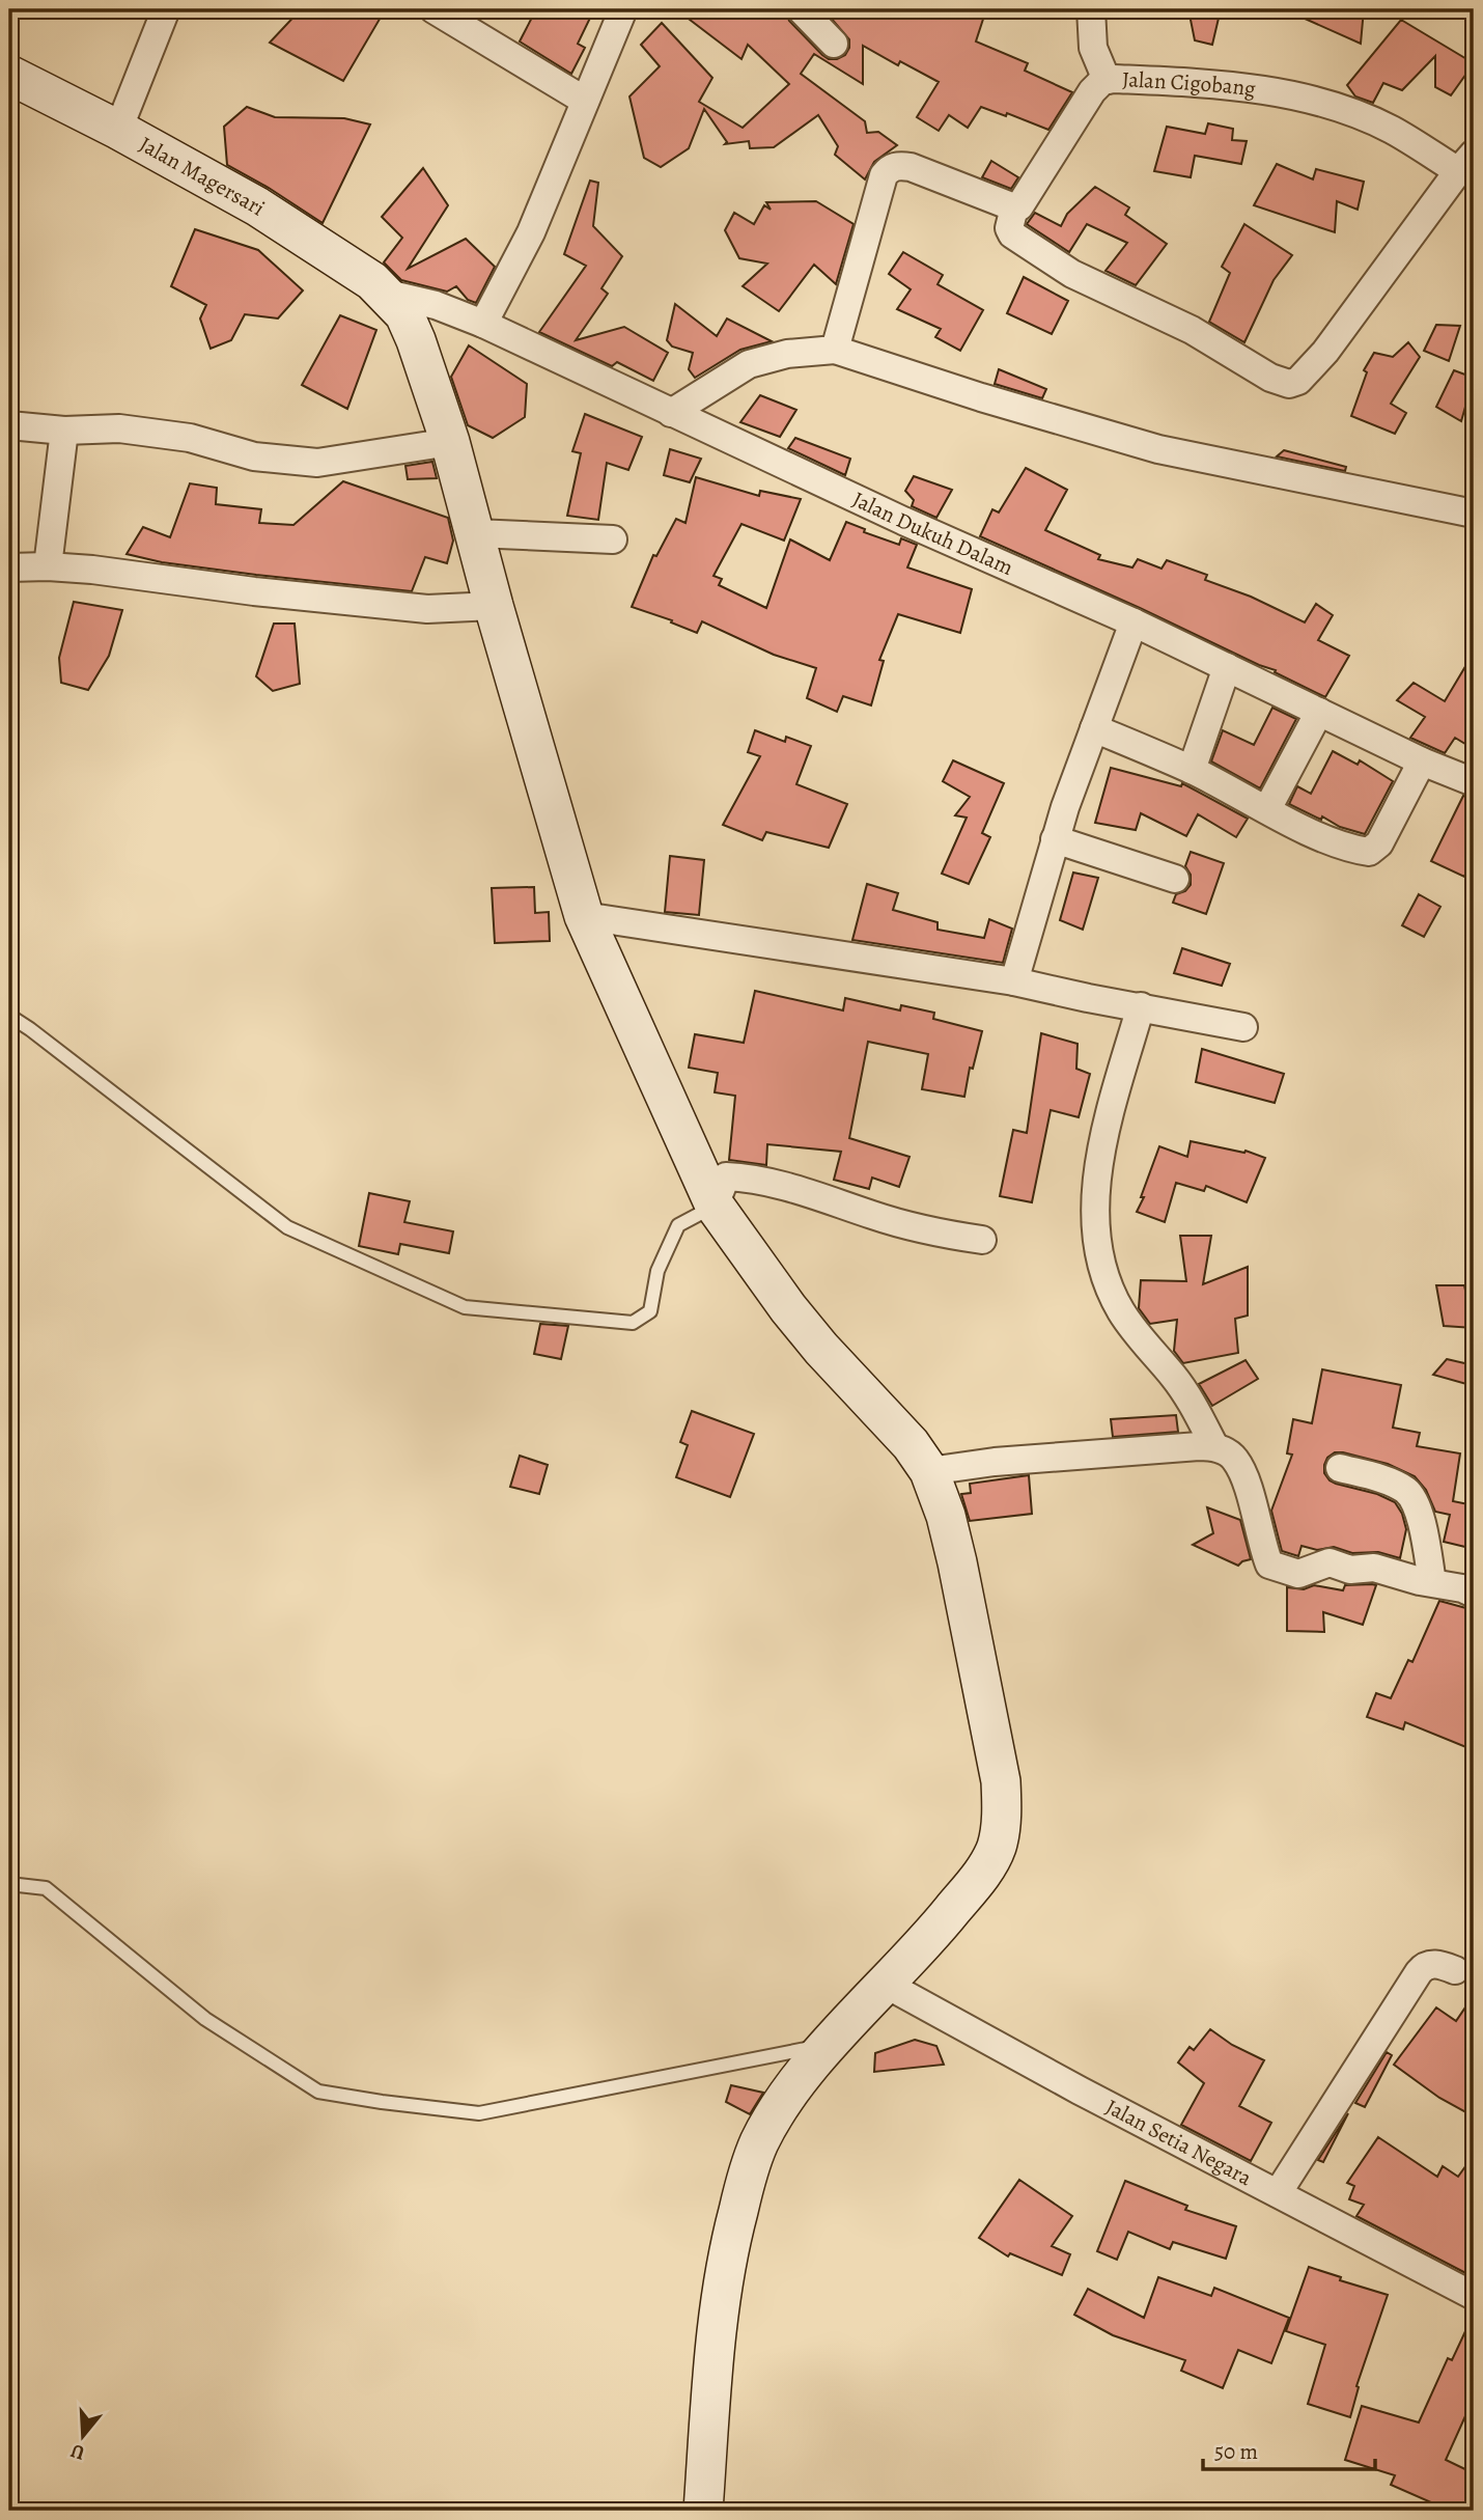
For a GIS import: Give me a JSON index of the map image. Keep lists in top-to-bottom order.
{
  "streets": {
    "street": [
      "Jalan Cigobang",
      "Jalan Magersari",
      "Jalan Dukuh Dalam",
      "Jalan Setia Negara"
    ]
  },
  "crossings": [
    ["Jalan Magersari", "Jalan Dukuh Dalam"],
    ["Jalan Magersari", "Jalan Setia Negara"]
  ],
  "scale_bar": "50 m",
  "north": "bottom"
}
